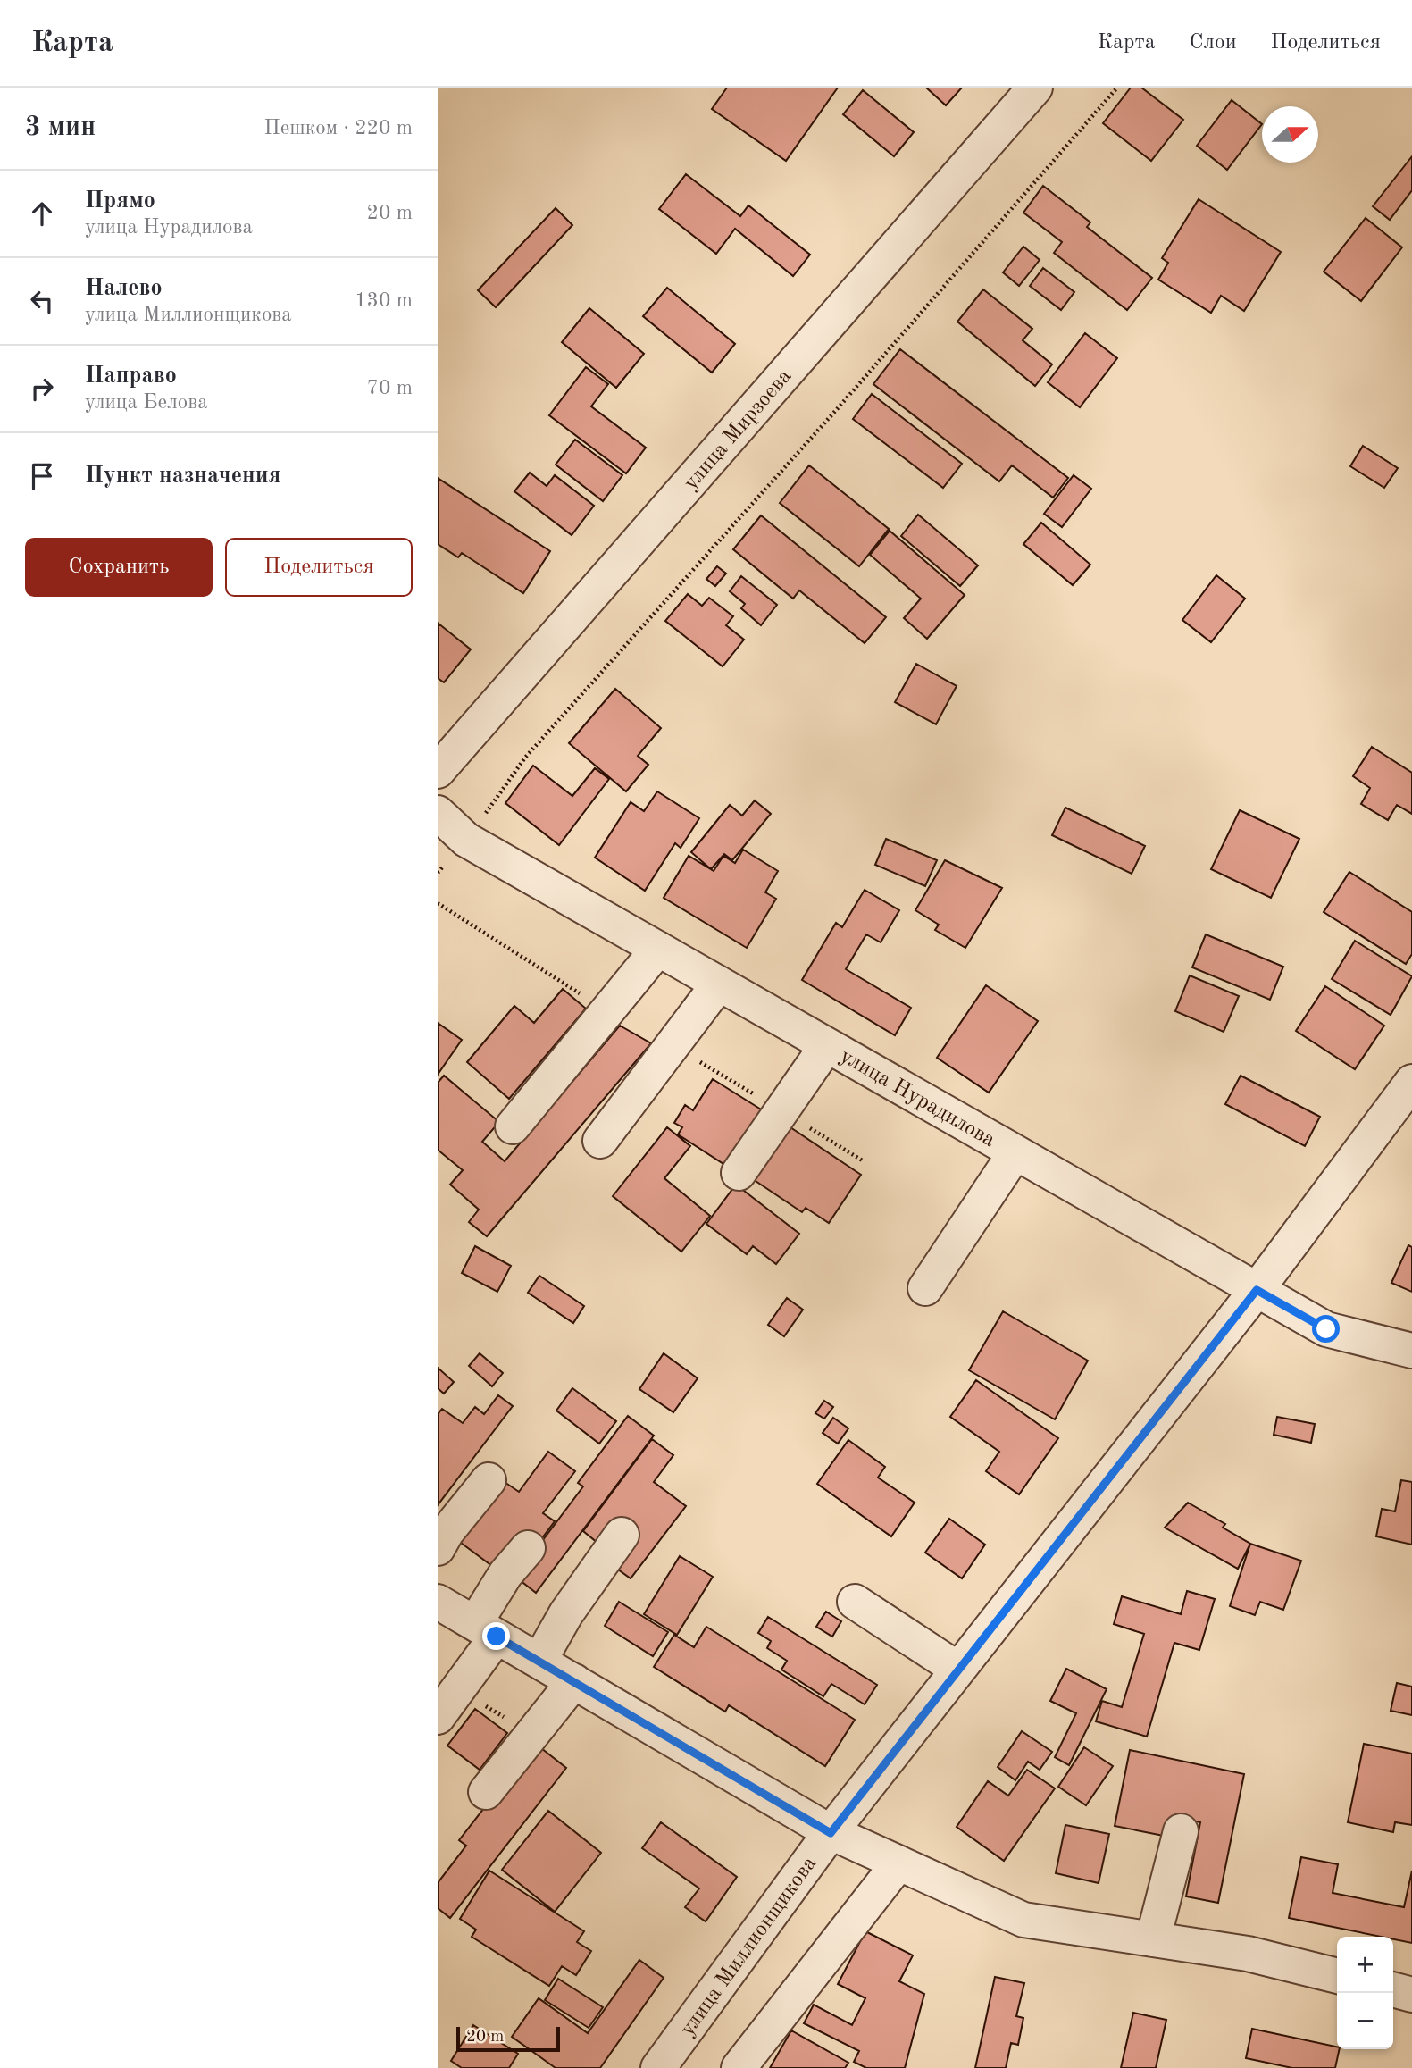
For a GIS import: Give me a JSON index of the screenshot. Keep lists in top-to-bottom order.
{
  "streets": {
    "street": ["улица Мирзоева", "улица Нурадилова", "улица Миллионщикова"]
  },
  "crossings": [
    ["улица Нурадилова", "улица Миллионщикова"]
  ],
  "scale_bar": "20 m",
  "north": "right",
  "page": {
    "header": "Карта",
    "nav": ["Карта", "Слои", "Поделиться"],
    "heading": ["3 мин", "Пешком · 220 m"],
    "list": [
      ["Прямо", "улица Нурадилова", "20 m"],
      ["Налево", "улица Миллионщикова", "130 m"],
      ["Направо", "улица Белова", "70 m"],
      "Пункт назначения"
    ],
    "buttons": ["Сохранить", "Поделиться"],
    "map_buttons": ["+", "−"],
    "scale": "20 m"
  }
}
